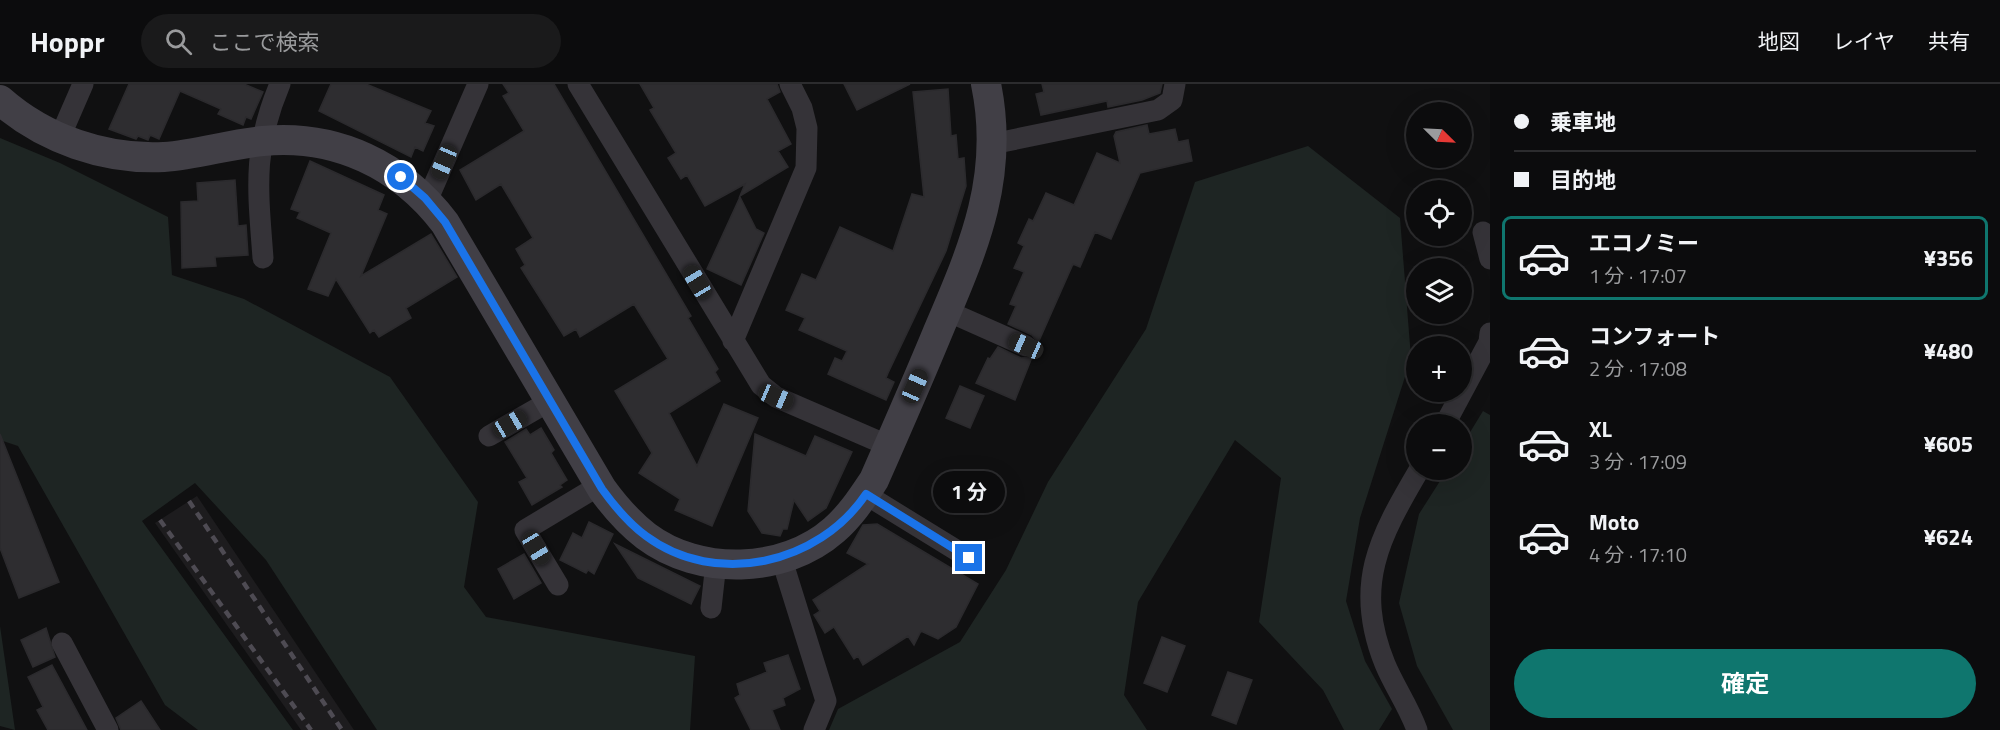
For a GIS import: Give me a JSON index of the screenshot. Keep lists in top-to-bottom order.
{
  "north": "bottom right",
  "page": {
    "header": "Hoppr",
    "search": "ここで検索",
    "nav": ["地図", "レイヤ", "共有"],
    "banner": ["乗車地", "目的地"],
    "map_buttons": ["+", "−"],
    "list": [
      {
        "name": "エコノミー",
        "note": "1 分 · 17:07",
        "value": "¥356"
      },
      {
        "name": "コンフォート",
        "note": "2 分 · 17:08",
        "value": "¥480"
      },
      {
        "name": "XL",
        "note": "3 分 · 17:09",
        "value": "¥605"
      },
      {
        "name": "Moto",
        "note": "4 分 · 17:10",
        "value": "¥624"
      }
    ],
    "bubble": "1 分",
    "buttons": "確定"
  }
}
